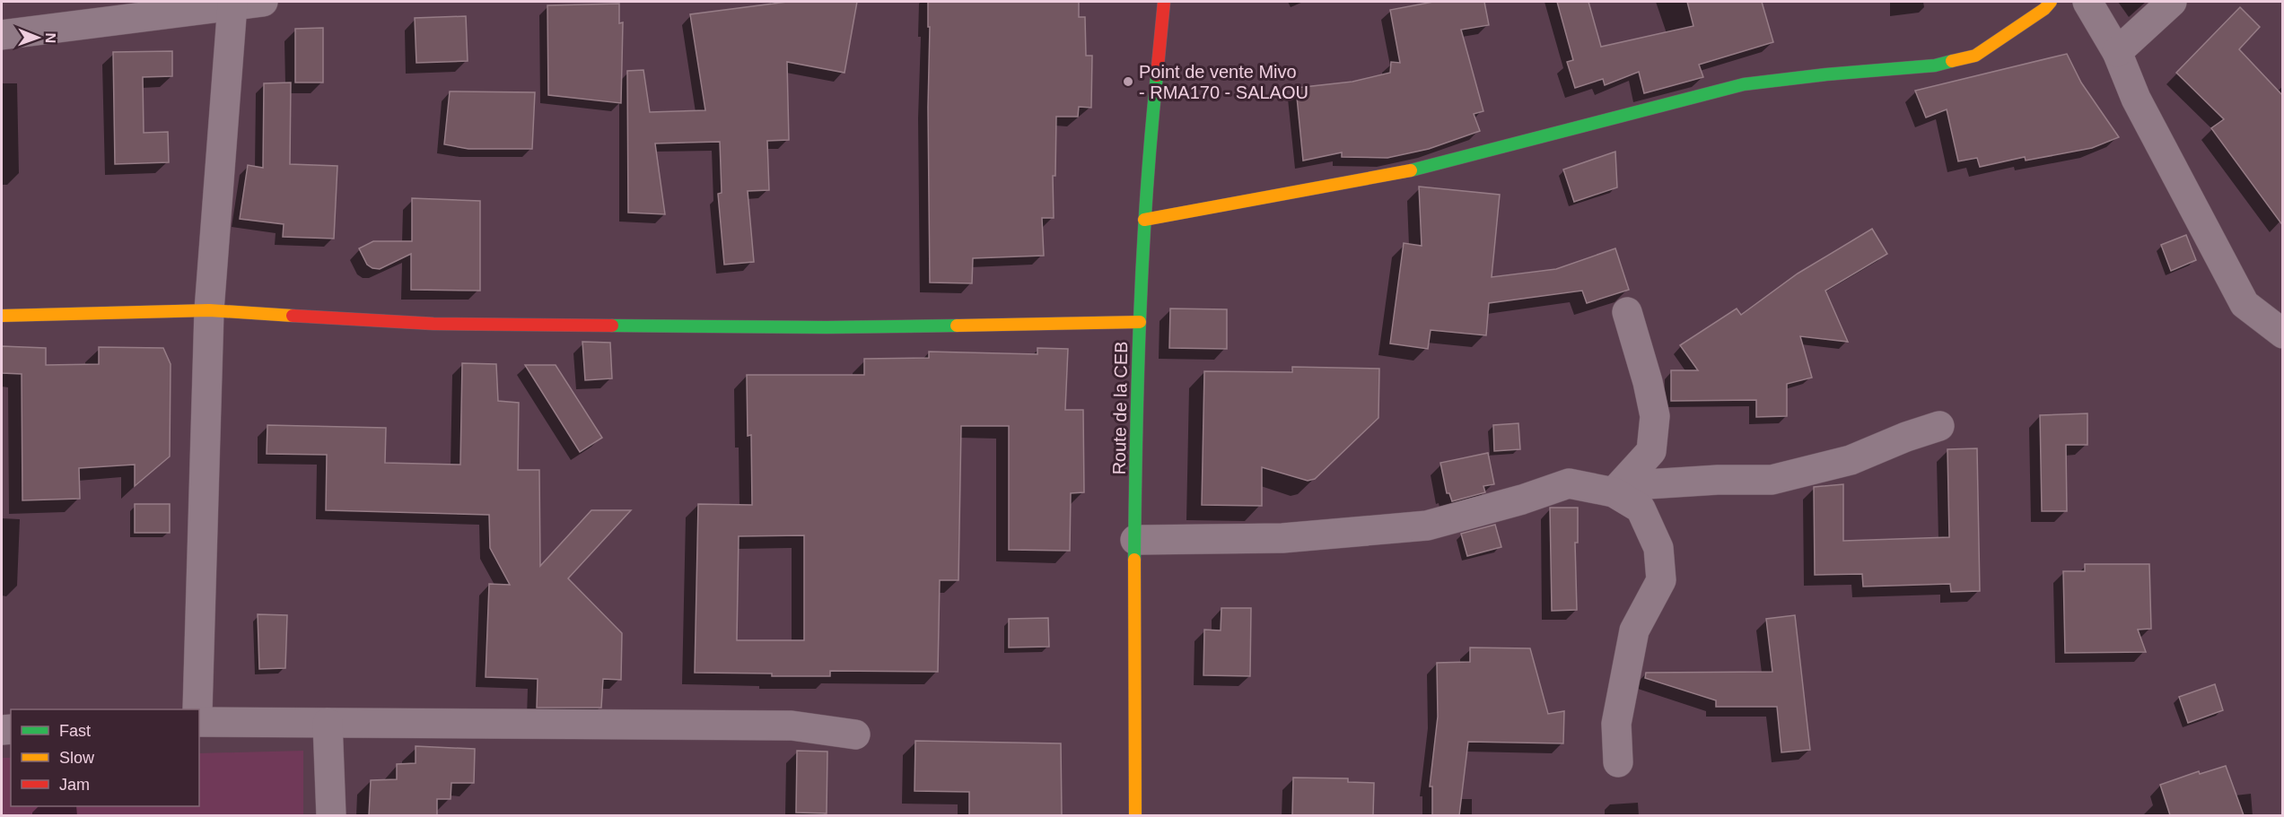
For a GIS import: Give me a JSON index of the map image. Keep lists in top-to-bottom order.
{
  "streets": {
    "street": ["Route de la CEB"]
  },
  "places": ["Point de vente Mivo - RMA170 - SALAOU"],
  "legend": ["Fast", "Slow", "Jam"],
  "north": "right"
}
